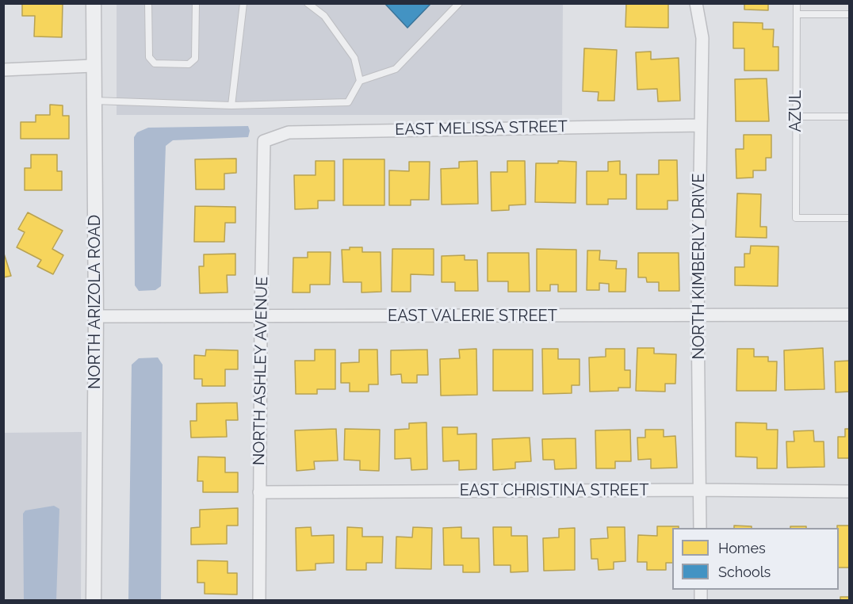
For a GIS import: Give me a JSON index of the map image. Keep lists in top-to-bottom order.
{
  "streets": {
    "street": [
      "EAST MELISSA STREET",
      "NORTH KIMBERLY DRIVE",
      "NORTH ARIZOLA ROAD",
      "EAST VALERIE STREET",
      "NORTH ASHLEY AVENUE",
      "EAST CHRISTINA STREET"
    ],
    "lane": ["AZUL"]
  },
  "crossings": [
    ["EAST MELISSA STREET", "NORTH KIMBERLY DRIVE"],
    ["EAST MELISSA STREET", "NORTH ASHLEY AVENUE"],
    ["NORTH KIMBERLY DRIVE", "EAST VALERIE STREET"],
    ["NORTH KIMBERLY DRIVE", "EAST CHRISTINA STREET"],
    ["NORTH ARIZOLA ROAD", "EAST VALERIE STREET"],
    ["EAST VALERIE STREET", "NORTH ASHLEY AVENUE"],
    ["NORTH ASHLEY AVENUE", "EAST CHRISTINA STREET"]
  ],
  "legend": ["Homes", "Schools"]
}
